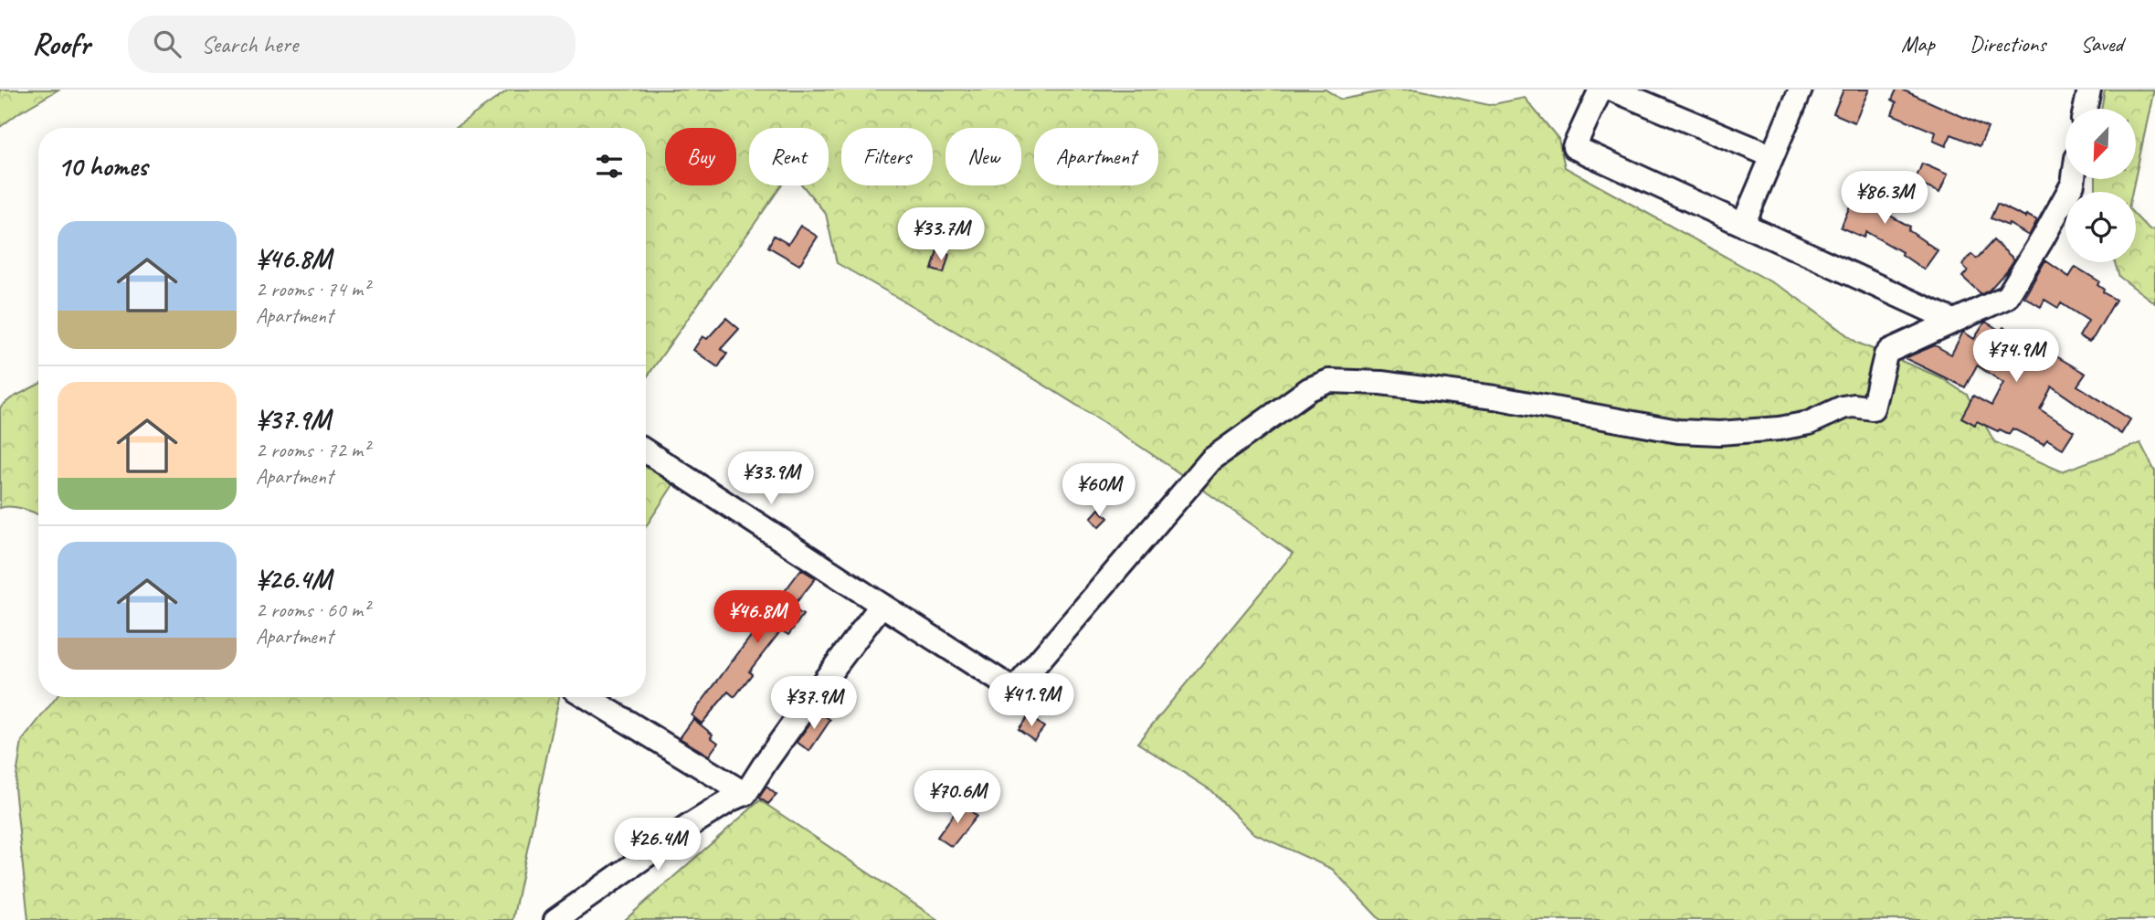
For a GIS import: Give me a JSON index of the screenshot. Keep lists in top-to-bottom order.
{
  "north": "bottom left",
  "page": {
    "header": "Roofr",
    "search": "Search here",
    "nav": ["Map", "Directions", "Saved"],
    "chip": [
      "Buy",
      "Rent",
      "Filters",
      "New",
      "Apartment"
    ],
    "heading": "10 homes",
    "price": [
      "¥86.3M",
      "¥33.7M",
      "¥74.9M",
      "¥33.9M",
      "¥60M",
      "¥46.8M",
      "¥41.9M",
      "¥37.9M",
      "¥70.6M",
      "¥26.4M"
    ],
    "list": [
      {
        "name": "¥46.8M",
        "note": "2 rooms · 74 m² · Apartment"
      },
      {
        "name": "¥37.9M",
        "note": "2 rooms · 72 m² · Apartment"
      },
      {
        "name": "¥26.4M",
        "note": "2 rooms · 60 m² · Apartment"
      }
    ]
  }
}
